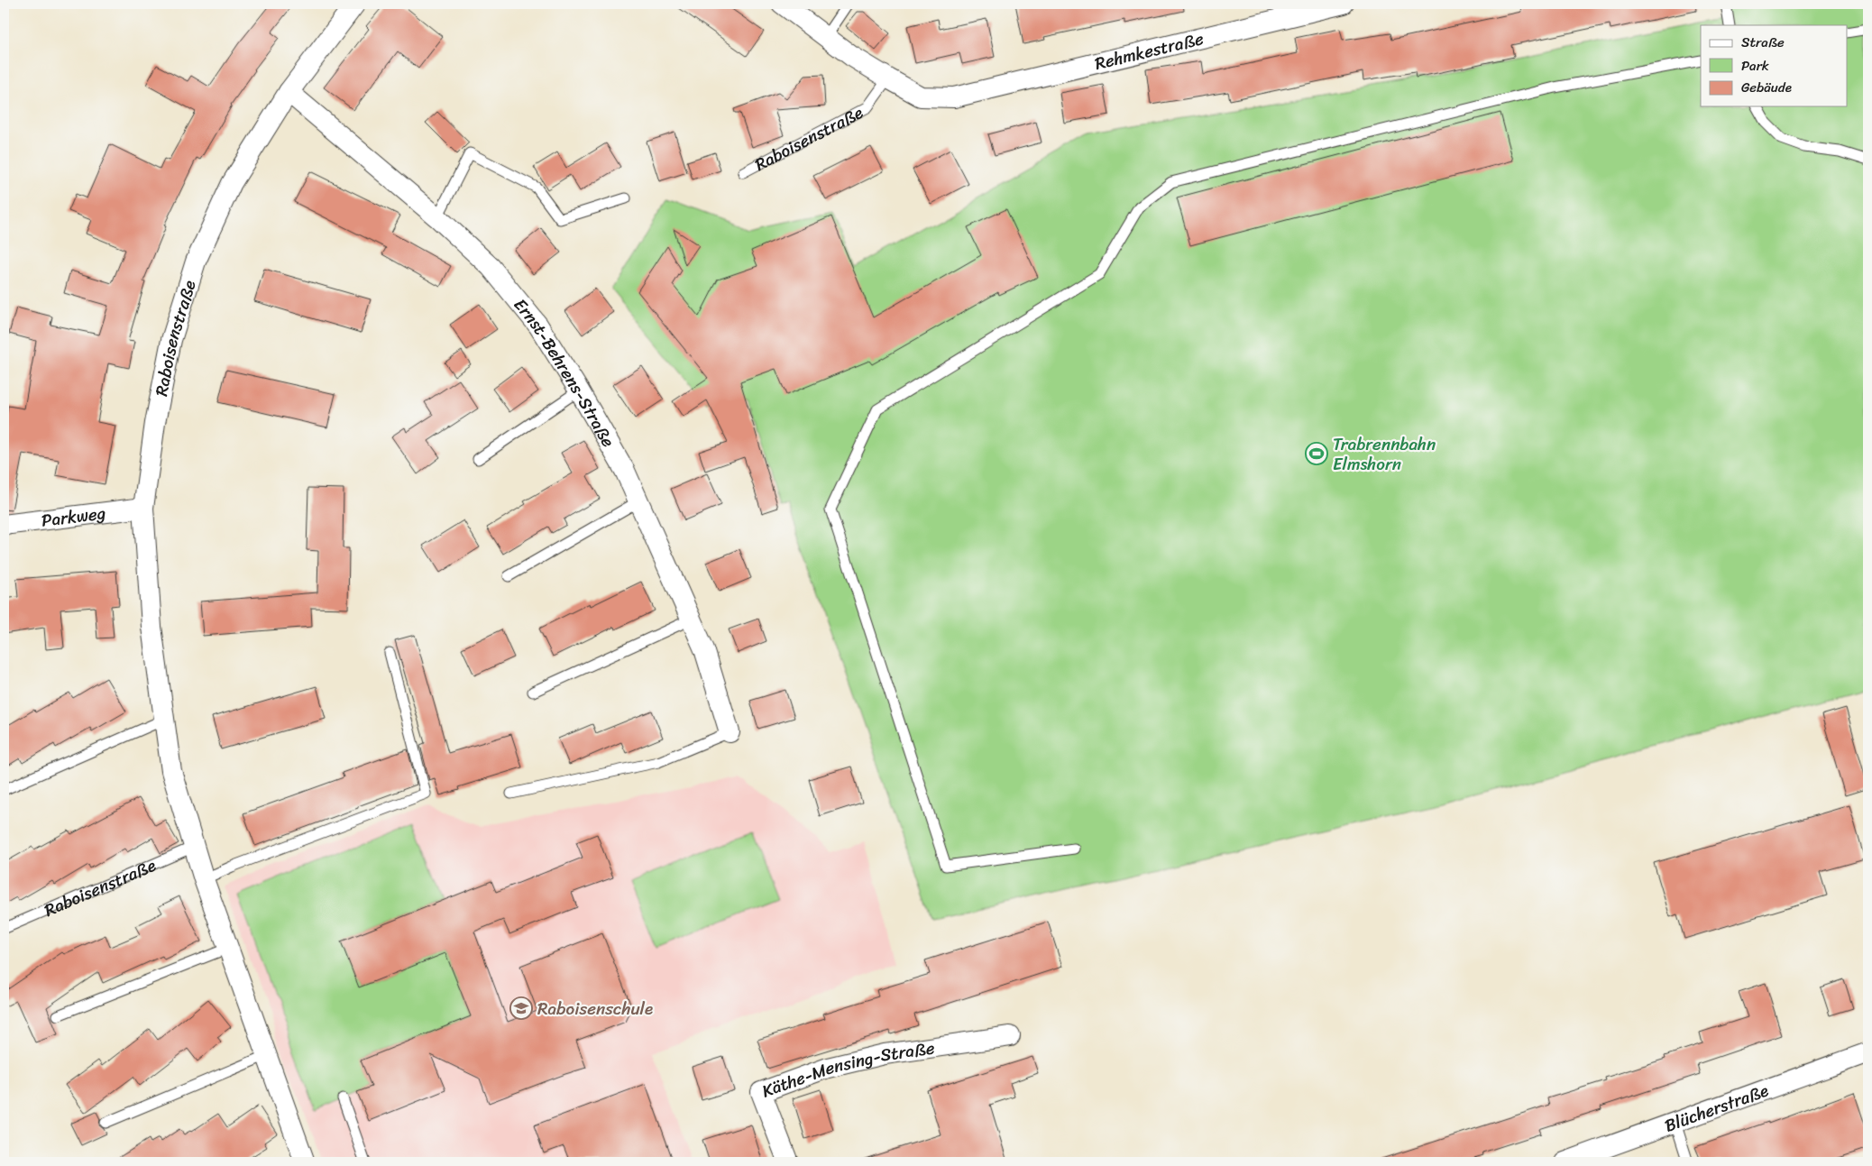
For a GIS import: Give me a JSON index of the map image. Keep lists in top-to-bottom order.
{
  "streets": {
    "street": [
      "Rehmkestraße",
      "Raboisenstraße",
      "Ernst-Behrens-Straße",
      "Parkweg",
      "Käthe-Mensing-Straße",
      "Blücherstraße"
    ]
  },
  "crossings": [
    ["Rehmkestraße", "Raboisenstraße"],
    ["Raboisenstraße", "Ernst-Behrens-Straße"],
    ["Raboisenstraße", "Parkweg"]
  ],
  "places": {
    "sports": ["Trabrennbahn Elmshorn"],
    "school or university": ["Raboisenschule"]
  },
  "legend": ["Straße", "Park", "Gebäude"]
}
